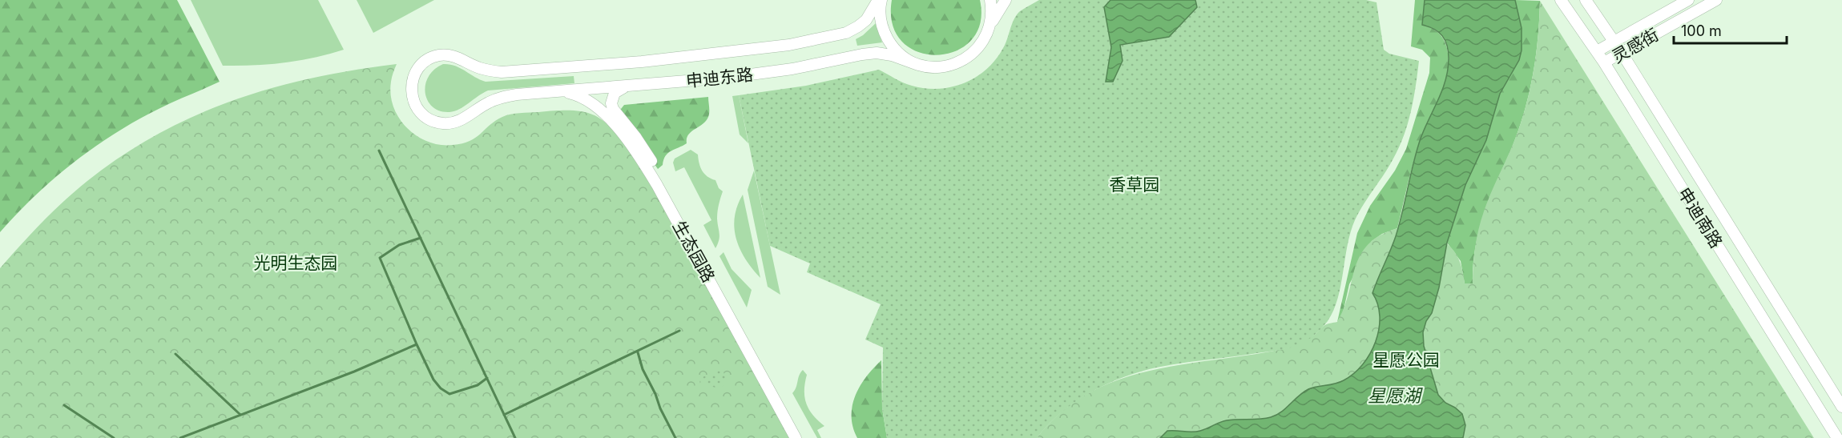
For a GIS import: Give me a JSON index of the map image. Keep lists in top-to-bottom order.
{
  "streets": {
    "street": [
      "灵感街",
      "申迪东路",
      "申迪南路",
      "生态园路"
    ]
  },
  "crossings": [
    ["灵感街", "申迪南路"],
    ["申迪东路", "生态园路"]
  ],
  "water": ["星愿湖"],
  "parks": ["香草园", "光明生态园", "星愿公园"],
  "scale_bar": "100 m"
}
